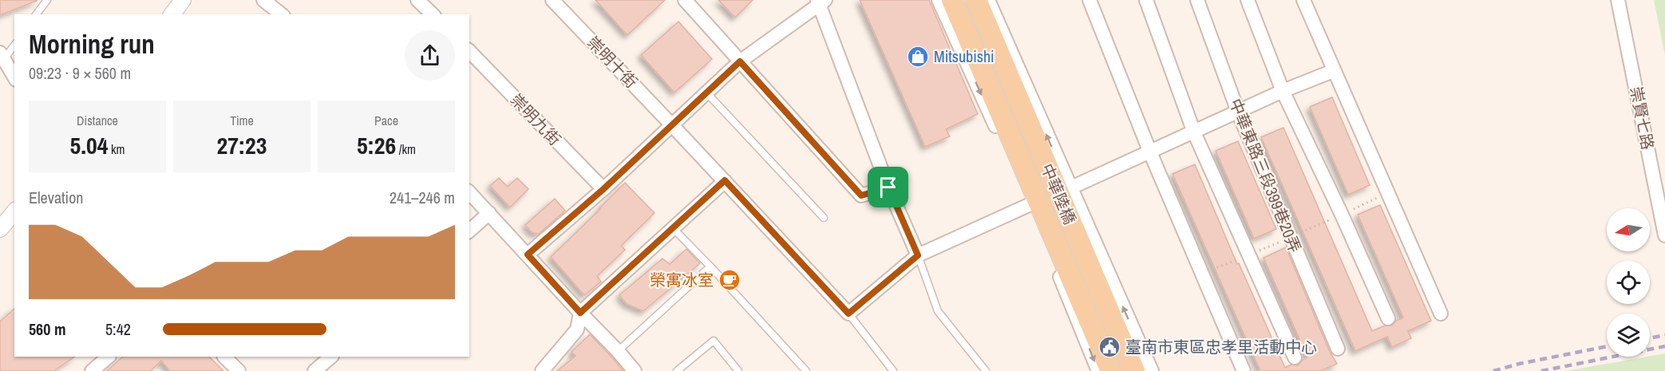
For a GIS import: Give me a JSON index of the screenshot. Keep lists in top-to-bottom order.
{
  "streets": {
    "main road": ["中華陸橋"],
    "street": [
      "崇明十街",
      "崇賢七路",
      "崇明九街",
      "中華東路三段399巷20弄"
    ]
  },
  "places": {
    "shop": ["Mitsubishi"],
    "cafe": ["榮寓冰室"],
    "public building": ["臺南市東區忠孝里活動中心"]
  },
  "north": "left",
  "page": {
    "heading": ["Morning run", "09:23 · 9 × 560 m"],
    "stats": [
      ["Distance", "5.04 km"],
      ["Time", "27:23"],
      ["Pace", "5:26 /km"]
    ],
    "chart": ["Elevation", "241–246 m"],
    "list": [
      {
        "name": "560 m",
        "note": "5:42"
      }
    ]
  }
}
